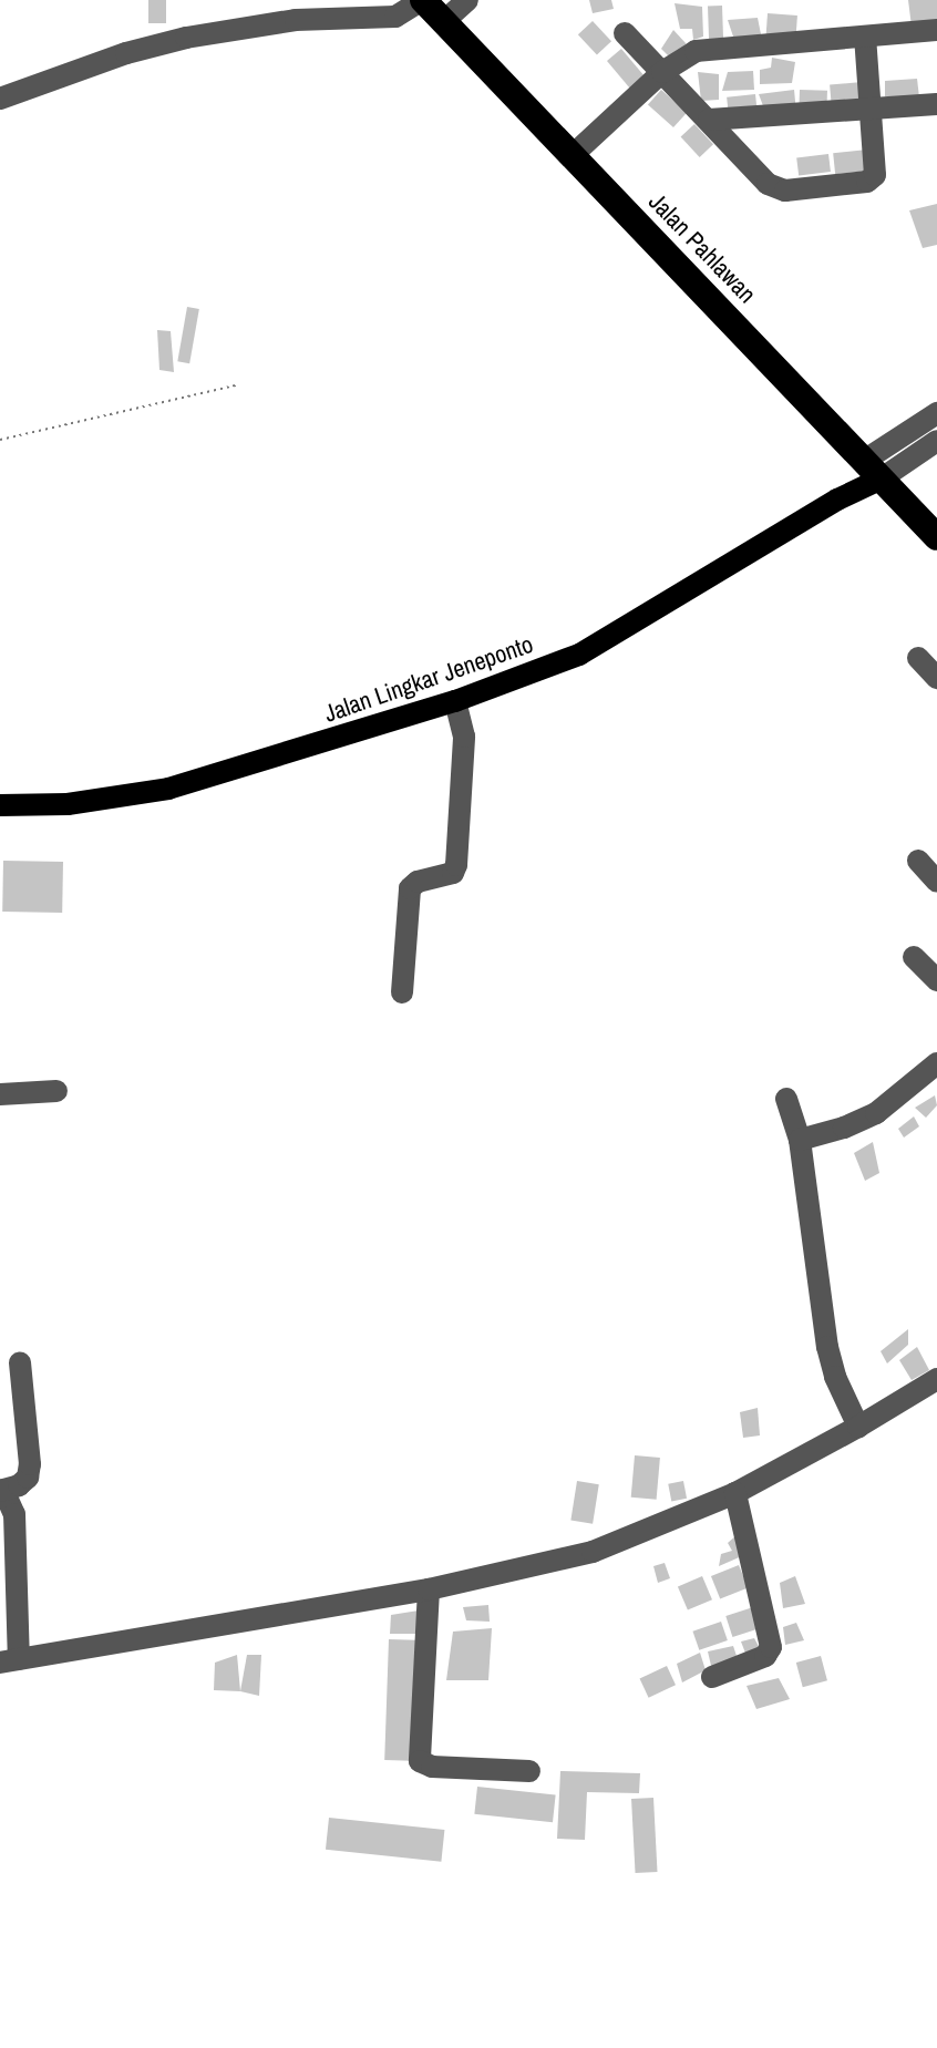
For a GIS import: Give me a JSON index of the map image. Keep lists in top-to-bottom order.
{
  "streets": {
    "highway": ["Jalan Pahlawan"],
    "main road": ["Jalan Lingkar Jeneponto"]
  },
  "crossings": [
    ["Jalan Pahlawan", "Jalan Lingkar Jeneponto"]
  ]
}
